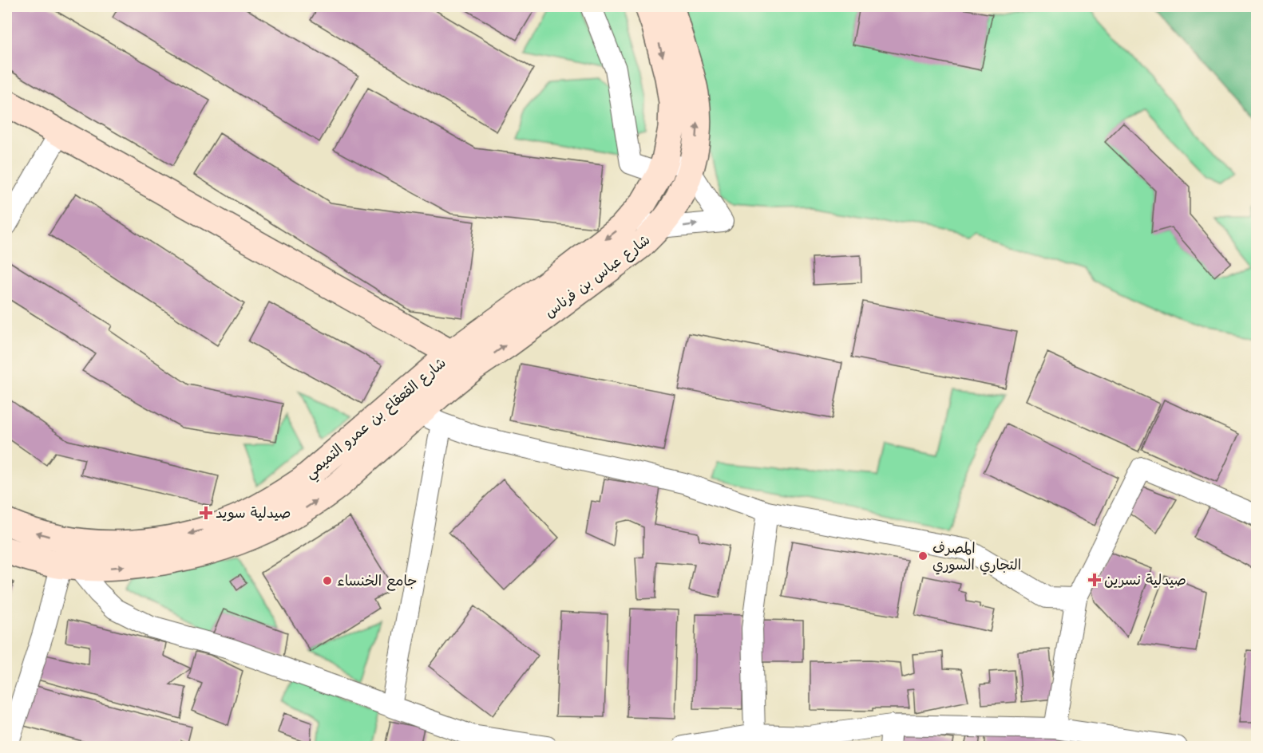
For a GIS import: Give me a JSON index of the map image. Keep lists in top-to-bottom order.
{
  "streets": {
    "main road": ["شارع عباس بن فرناس", "شارع القعقاع بن عمرو التميمي"]
  },
  "crossings": [
    ["شارع عباس بن فرناس", "شارع القعقاع بن عمرو التميمي"]
  ],
  "places": {
    "health": ["صيدلية سويد", "صيدلية نسرين"],
    "other": ["المصرف التجاري السوري", "جامع الخنساء"]
  }
}
